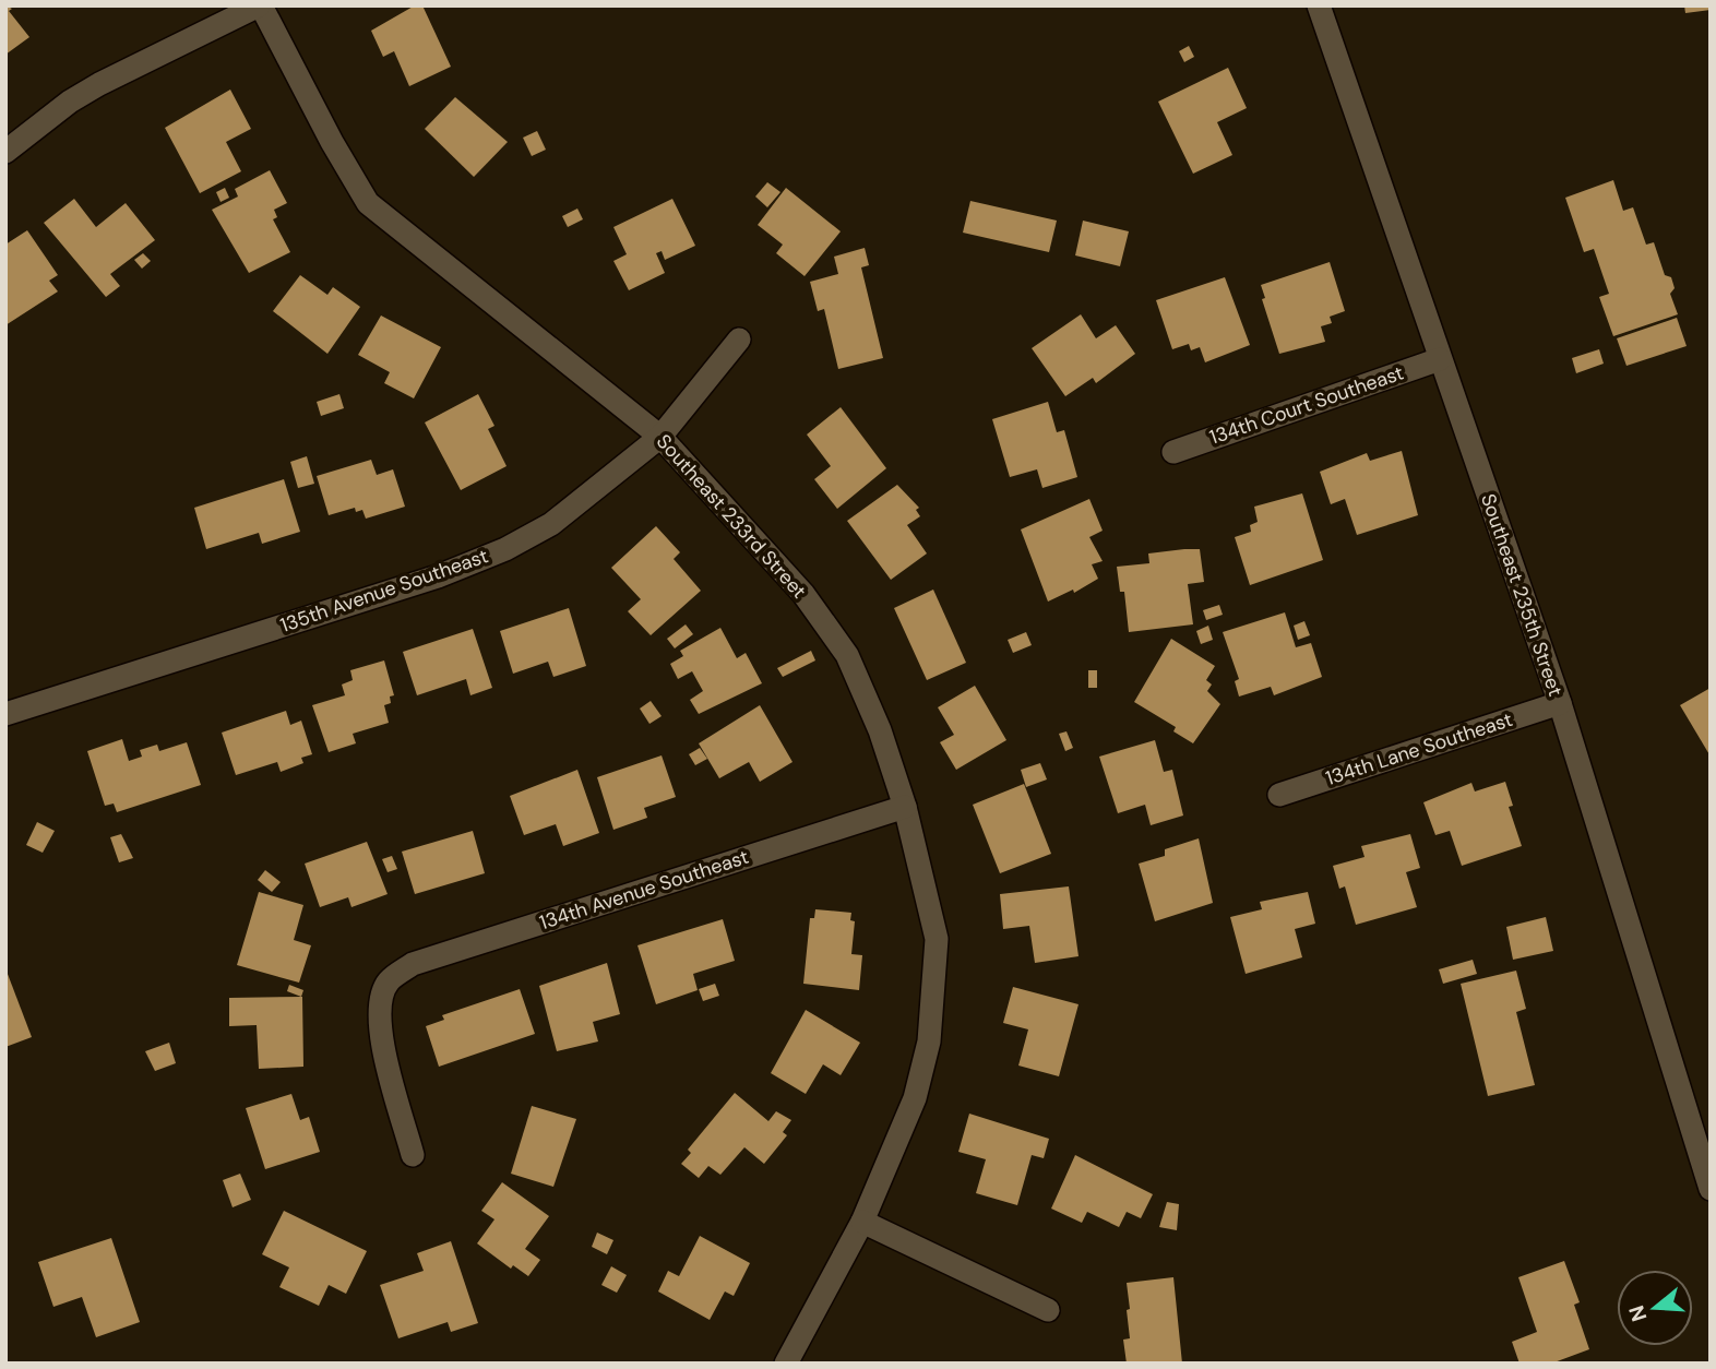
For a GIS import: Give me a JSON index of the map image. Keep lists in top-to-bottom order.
{
  "streets": {
    "street": [
      "134th Court Southeast",
      "Southeast 233rd Street",
      "135th Avenue Southeast",
      "Southeast 235th Street",
      "134th Lane Southeast",
      "134th Avenue Southeast"
    ]
  },
  "crossings": [
    ["134th Court Southeast", "Southeast 235th Street"],
    ["Southeast 233rd Street", "135th Avenue Southeast"],
    ["Southeast 233rd Street", "134th Avenue Southeast"],
    ["Southeast 235th Street", "134th Lane Southeast"]
  ],
  "north": "left"
}
